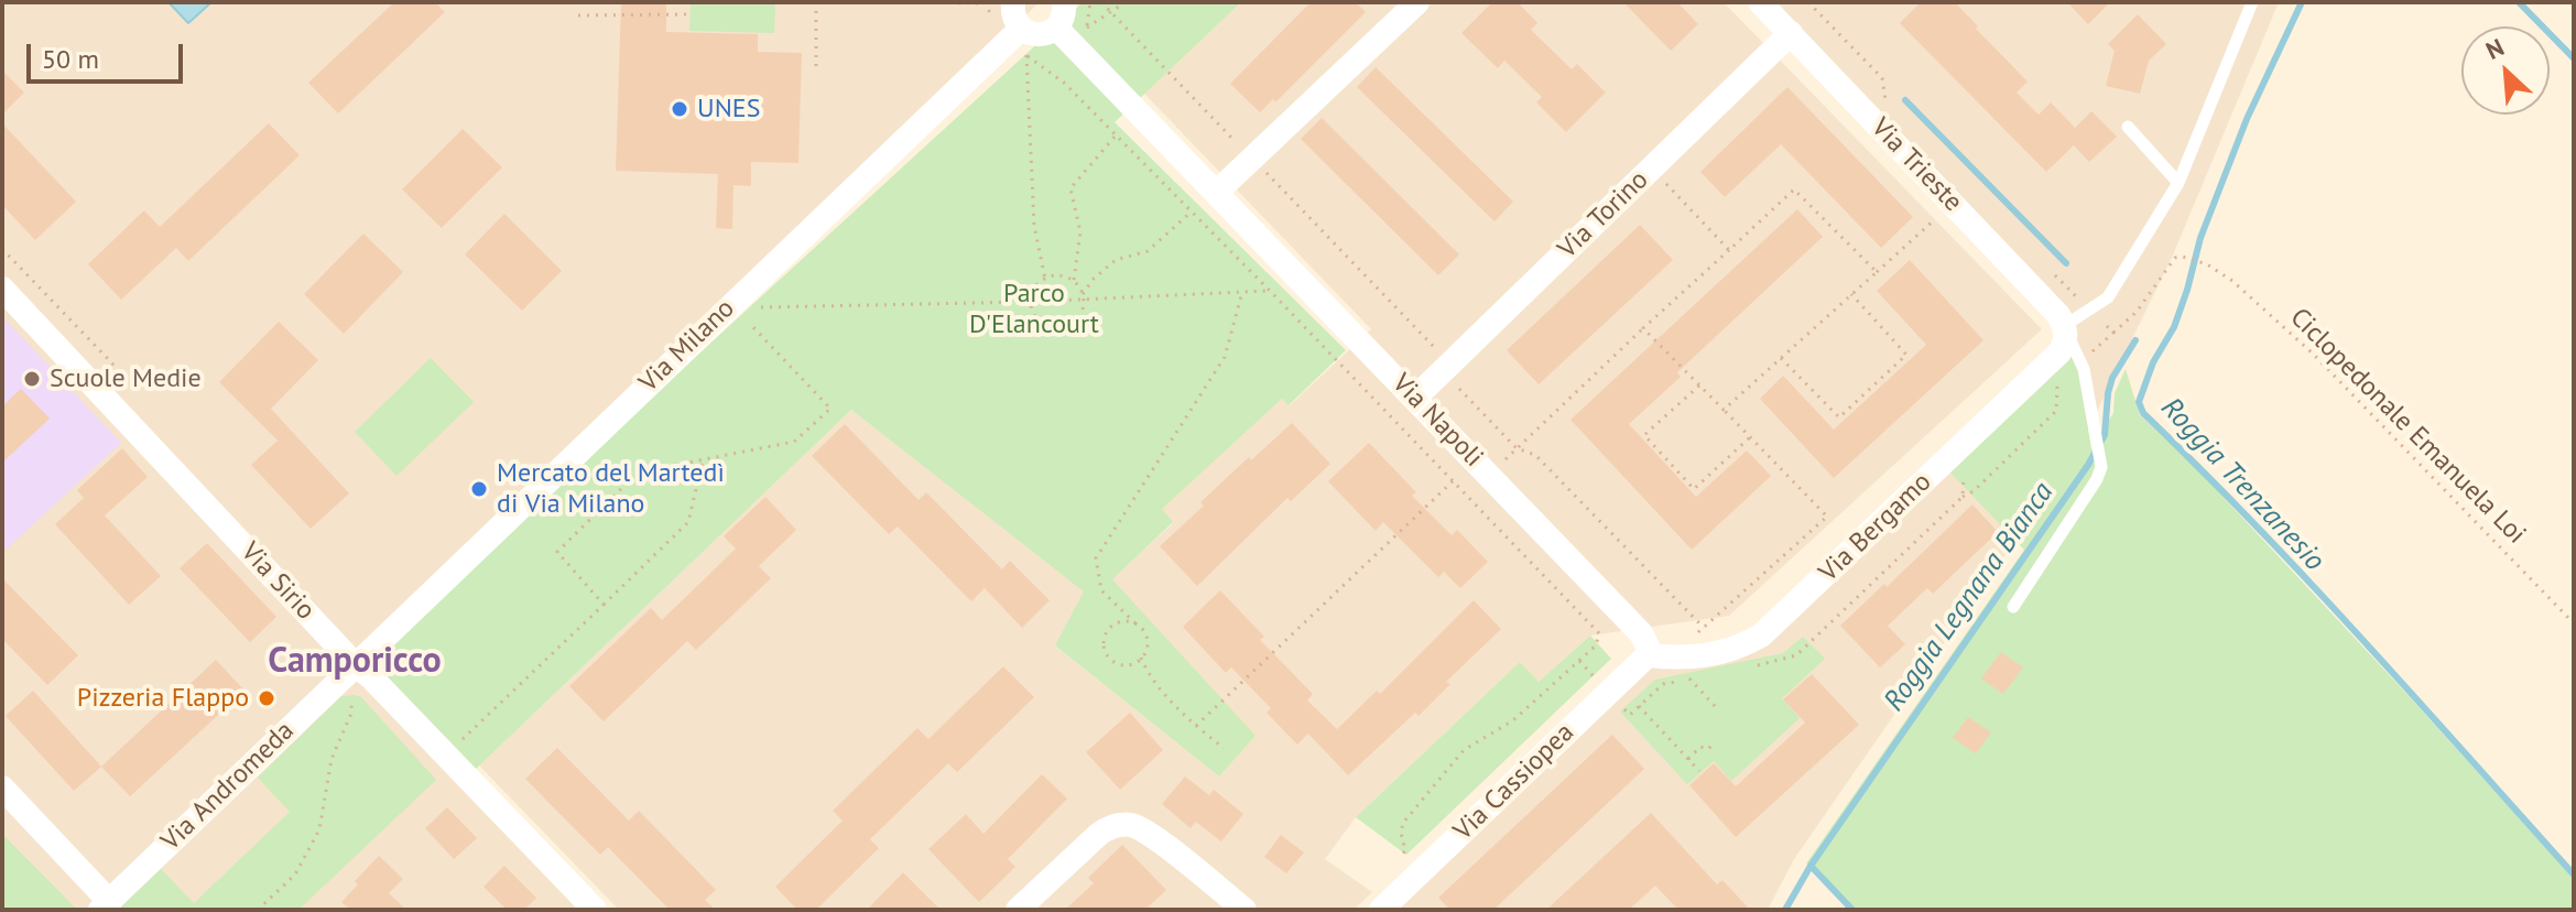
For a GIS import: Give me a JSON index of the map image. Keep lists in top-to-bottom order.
{
  "streets": {
    "street": [
      "Via Trieste",
      "Via Torino",
      "Via Milano",
      "Via Napoli",
      "Via Bergamo",
      "Via Sirio",
      "Via Cassiopea",
      "Via Andromeda"
    ],
    "path": ["Ciclopedonale Emanuela Loi"]
  },
  "crossings": [
    ["Via Trieste", "Via Torino"],
    ["Via Trieste", "Via Bergamo"],
    ["Via Torino", "Via Napoli"],
    ["Via Milano", "Via Sirio"],
    ["Via Milano", "Via Andromeda"],
    ["Via Napoli", "Via Bergamo"],
    ["Via Napoli", "Via Cassiopea"],
    ["Via Bergamo", "Via Cassiopea"],
    ["Via Sirio", "Via Andromeda"]
  ],
  "districts": ["Camporicco"],
  "water": ["Roggia Trenzanesio", "Roggia Legnana Bianca"],
  "parks": ["Parco D'Elancourt"],
  "places": [
    "UNES",
    "Scuole Medie",
    "Mercato del Martedì di Via Milano",
    "Pizzeria Flappo"
  ],
  "scale_bar": "50 m",
  "north": "top left"
}
